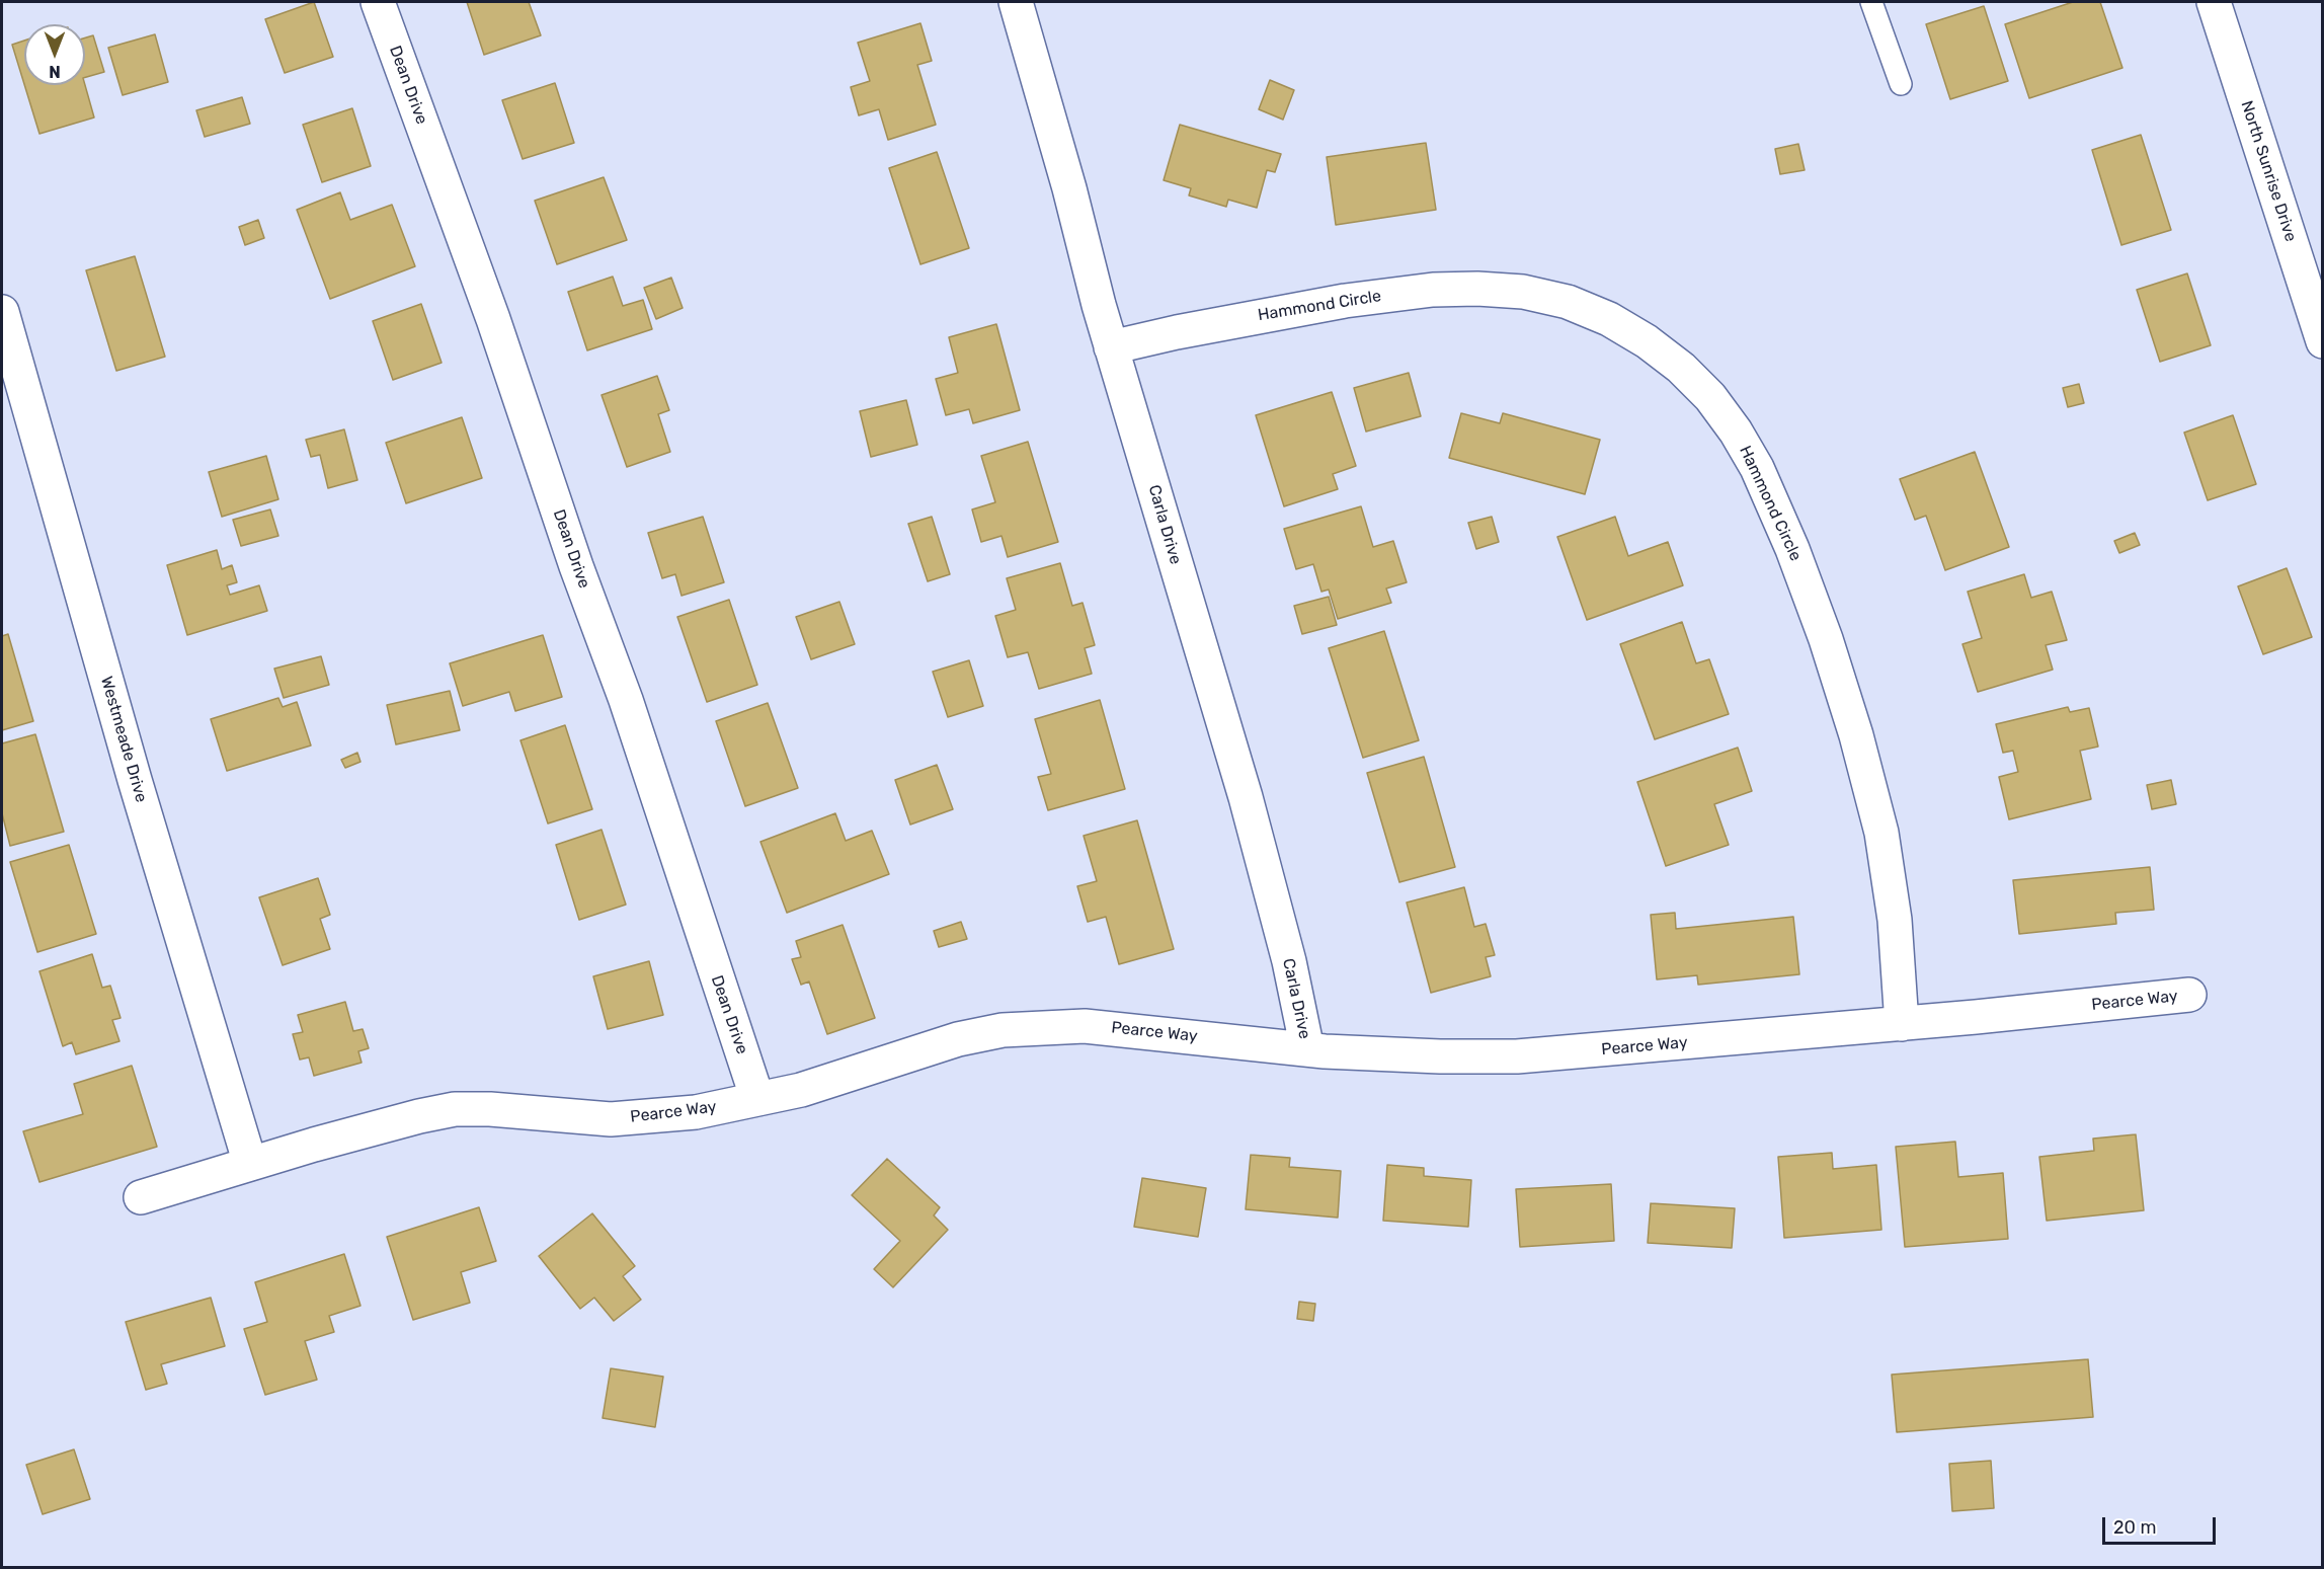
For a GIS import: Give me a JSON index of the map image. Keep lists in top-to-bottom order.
{
  "streets": {
    "street": [
      "Dean Drive",
      "North Sunrise Drive",
      "Hammond Circle",
      "Carla Drive",
      "Westmeade Drive",
      "Pearce Way"
    ]
  },
  "crossings": [
    ["Dean Drive", "Pearce Way"],
    ["Hammond Circle", "Carla Drive"],
    ["Hammond Circle", "Pearce Way"],
    ["Carla Drive", "Pearce Way"],
    ["Westmeade Drive", "Pearce Way"]
  ],
  "scale_bar": "20 m",
  "north": "bottom"
}
